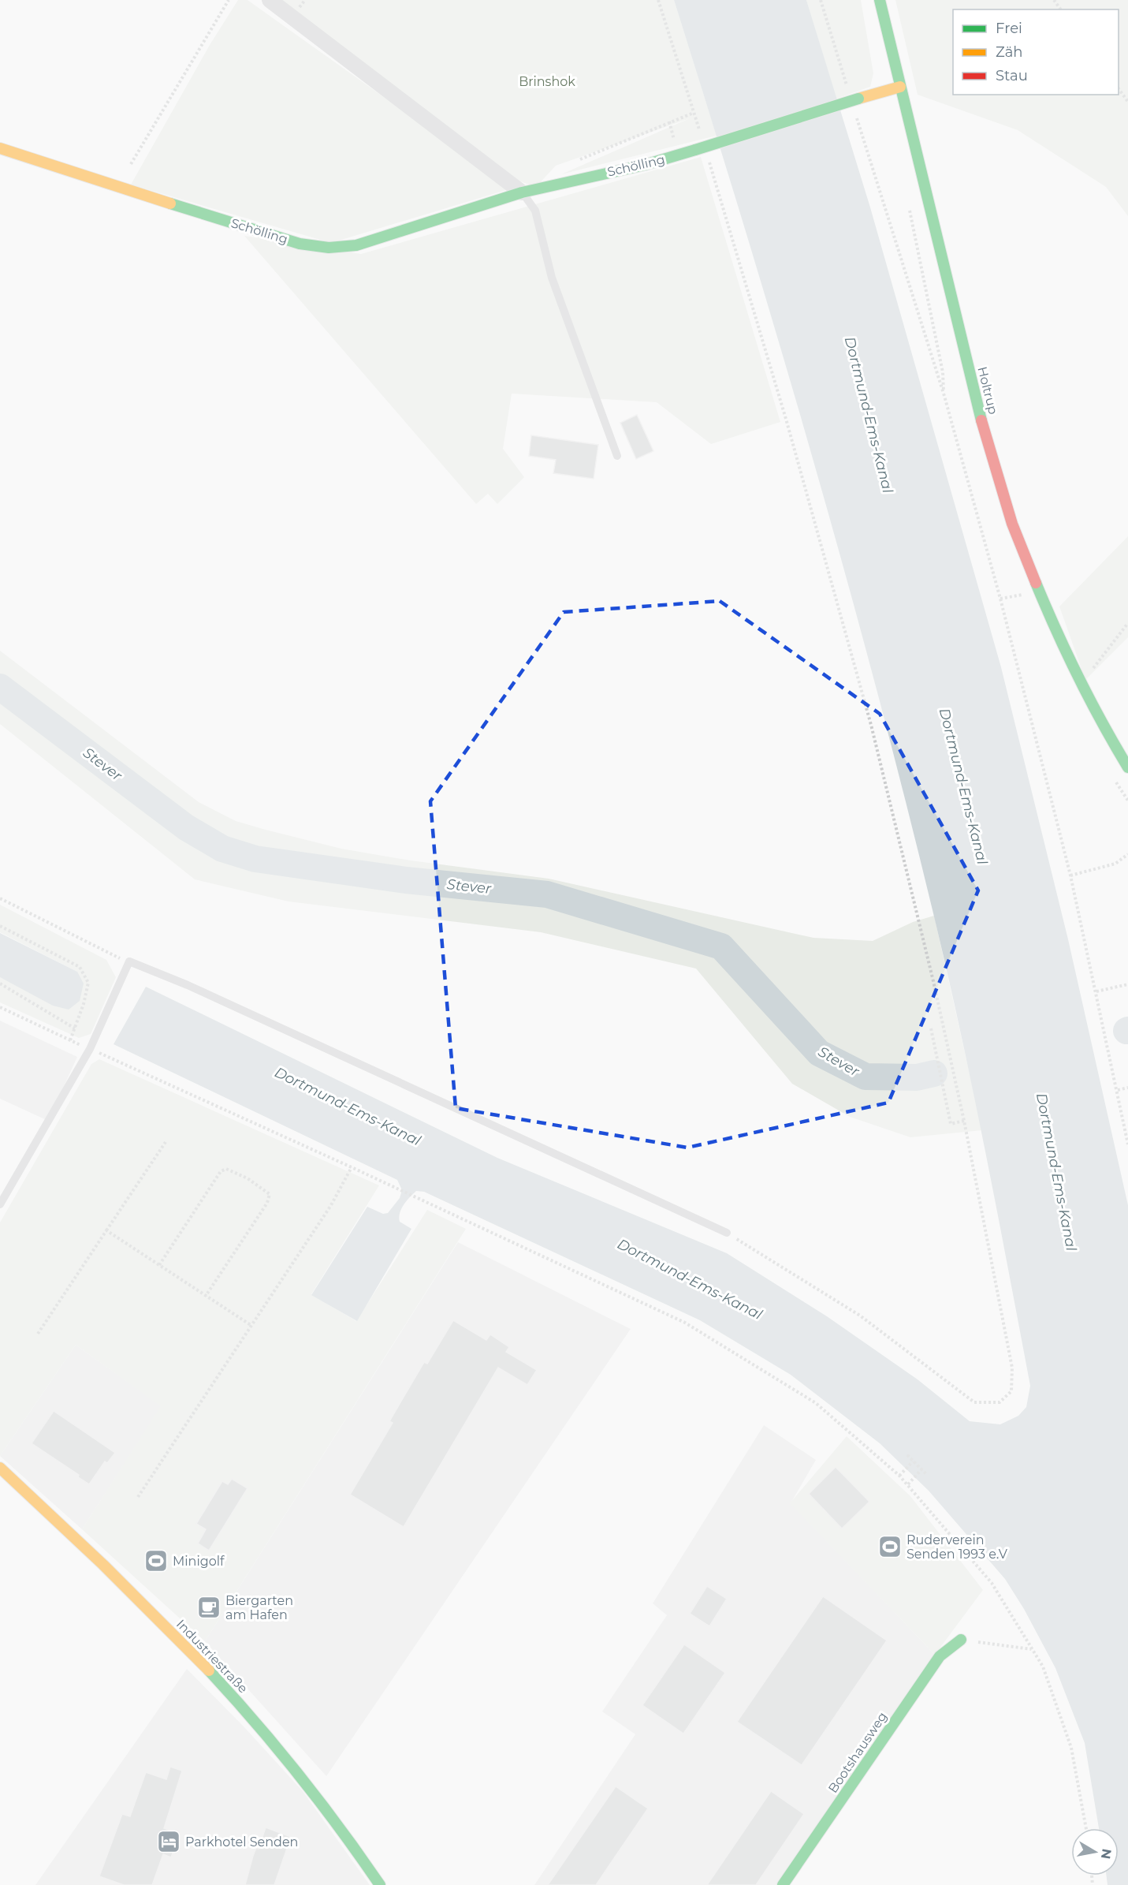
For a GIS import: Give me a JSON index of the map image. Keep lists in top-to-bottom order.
{
  "streets": {
    "street": [
      "Schölling",
      "Holtrup",
      "Industriestraße",
      "Bootshausweg"
    ]
  },
  "crossings": [
    ["Schölling", "Holtrup"]
  ],
  "water": ["Dortmund-Ems-Kanal", "Stever"],
  "parks": ["Brinshok"],
  "places": {
    "sports": ["Ruderverein Senden 1993 e.V", "Minigolf"],
    "cafe": ["Biergarten am Hafen"],
    "hotel": ["Parkhotel Senden"]
  },
  "legend": ["Frei", "Zäh", "Stau"],
  "north": "right"
}
